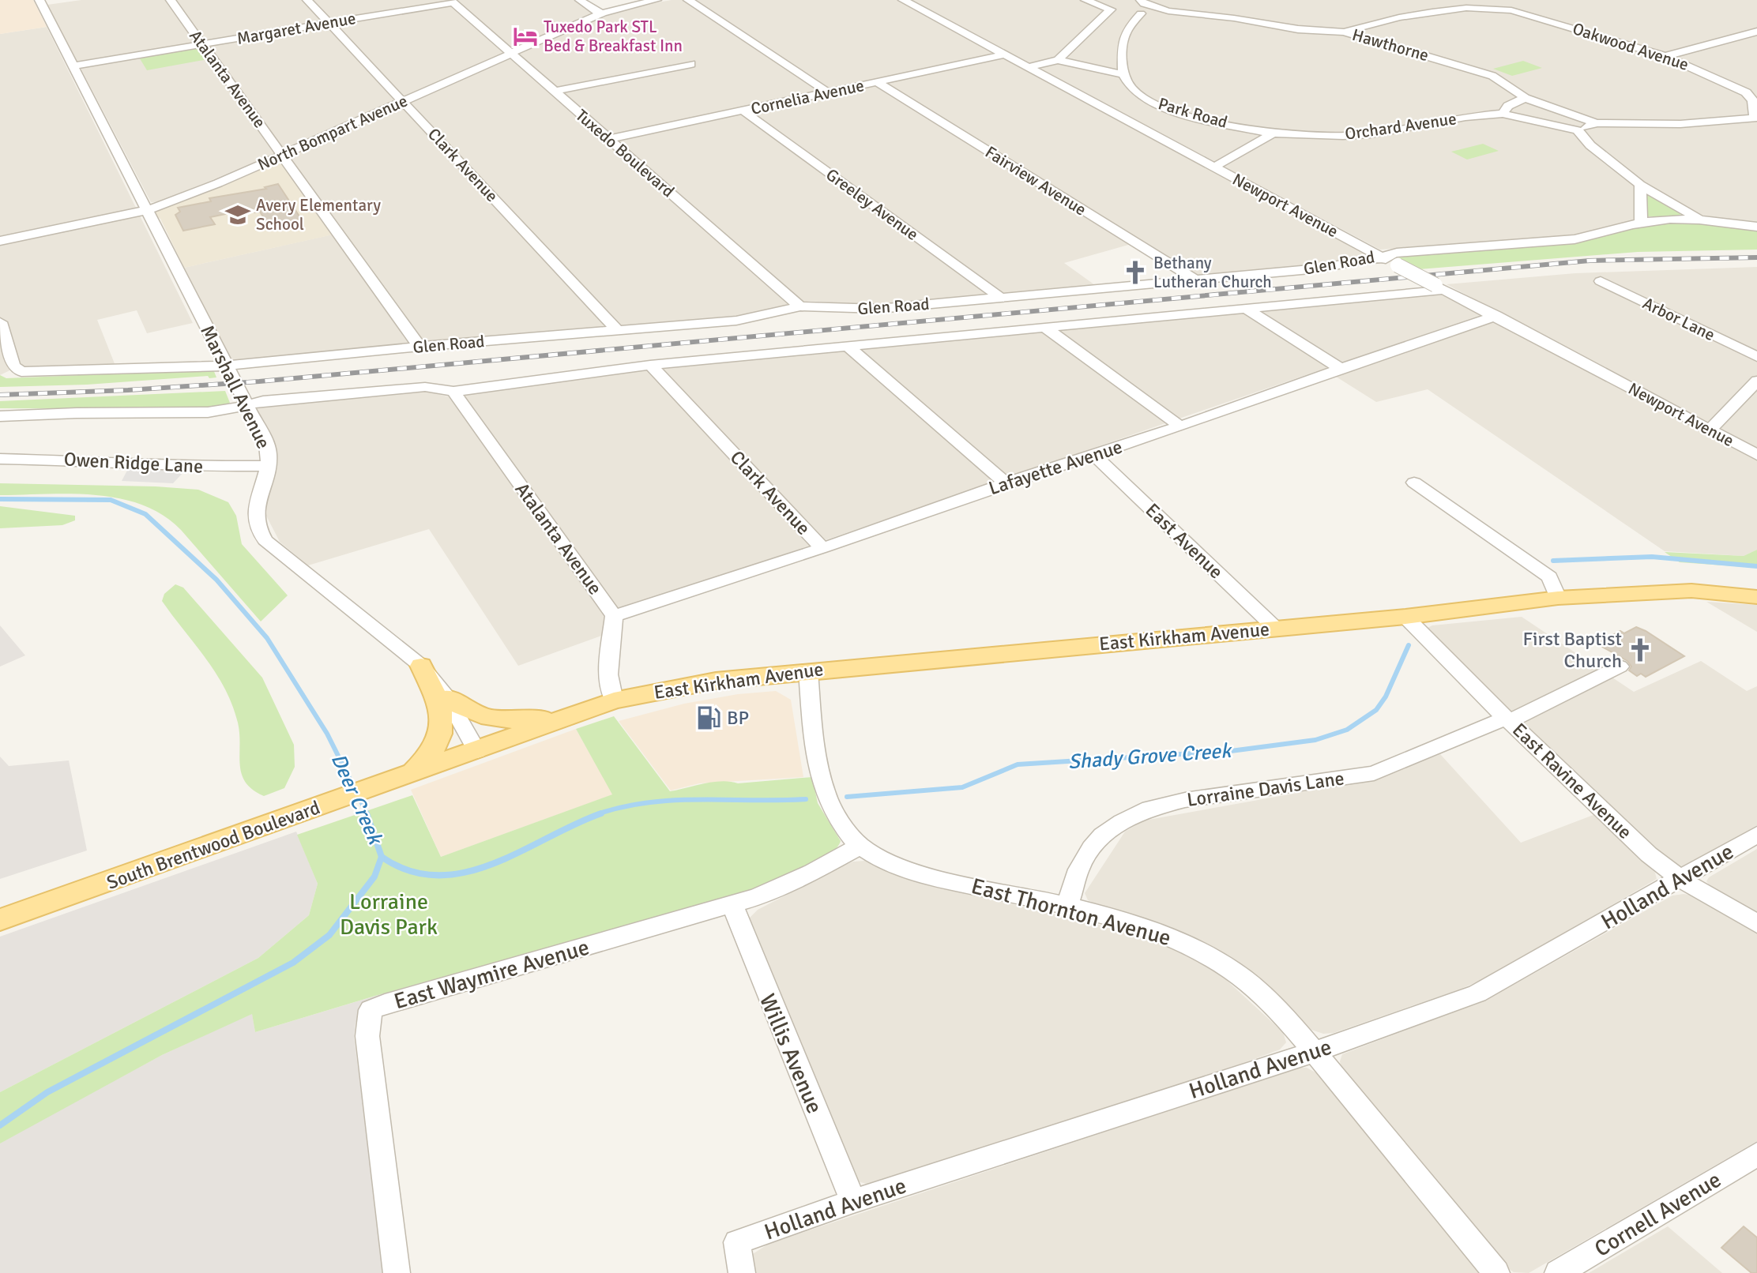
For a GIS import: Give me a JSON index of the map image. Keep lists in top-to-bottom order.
{
  "streets": {
    "main road": ["East Kirkham Avenue", "South Brentwood Boulevard"],
    "street": [
      "Margaret Avenue",
      "Hawthorne",
      "Oakwood Avenue",
      "Atalanta Avenue",
      "Cornelia Avenue",
      "Park Road",
      "Orchard Avenue",
      "North Bompart Avenue",
      "Tuxedo Boulevard",
      "Clark Avenue",
      "Fairview Avenue",
      "Greeley Avenue",
      "Newport Avenue",
      "Glen Road",
      "Arbor Lane",
      "Marshall Avenue",
      "Owen Ridge Lane",
      "Lafayette Avenue",
      "East Avenue",
      "East Ravine Avenue",
      "Lorraine Davis Lane",
      "Holland Avenue",
      "East Thornton Avenue",
      "East Waymire Avenue",
      "Willis Avenue",
      "Cornell Avenue"
    ]
  },
  "crossings": [
    ["Margaret Avenue", "Atalanta Avenue"],
    ["Margaret Avenue", "Tuxedo Boulevard"],
    ["Margaret Avenue", "Clark Avenue"],
    ["Margaret Avenue", "Marshall Avenue"],
    ["Atalanta Avenue", "North Bompart Avenue"],
    ["Atalanta Avenue", "Glen Road"],
    ["Atalanta Avenue", "Lafayette Avenue"],
    ["Atalanta Avenue", "East Kirkham Avenue"],
    ["Atalanta Avenue", "South Brentwood Boulevard"],
    ["Cornelia Avenue", "Tuxedo Boulevard"],
    ["Cornelia Avenue", "Fairview Avenue"],
    ["Cornelia Avenue", "Greeley Avenue"],
    ["Cornelia Avenue", "Newport Avenue"],
    ["Park Road", "Orchard Avenue"],
    ["North Bompart Avenue", "Tuxedo Boulevard"],
    ["North Bompart Avenue", "Clark Avenue"],
    ["North Bompart Avenue", "Marshall Avenue"],
    ["Tuxedo Boulevard", "Glen Road"],
    ["Clark Avenue", "Glen Road"],
    ["Clark Avenue", "Lafayette Avenue"],
    ["Fairview Avenue", "Glen Road"],
    ["Greeley Avenue", "Glen Road"],
    ["Newport Avenue", "Glen Road"],
    ["Newport Avenue", "Lafayette Avenue"],
    ["Glen Road", "Marshall Avenue"],
    ["Marshall Avenue", "Owen Ridge Lane"],
    ["Marshall Avenue", "South Brentwood Boulevard"],
    ["Lafayette Avenue", "East Avenue"],
    ["East Avenue", "East Kirkham Avenue"],
    ["East Kirkham Avenue", "East Ravine Avenue"],
    ["East Kirkham Avenue", "South Brentwood Boulevard"],
    ["East Kirkham Avenue", "East Thornton Avenue"],
    ["East Ravine Avenue", "Lorraine Davis Lane"],
    ["East Ravine Avenue", "Holland Avenue"],
    ["Lorraine Davis Lane", "East Thornton Avenue"],
    ["Holland Avenue", "East Thornton Avenue"],
    ["Holland Avenue", "Willis Avenue"],
    ["East Thornton Avenue", "East Waymire Avenue"],
    ["East Waymire Avenue", "Willis Avenue"]
  ],
  "water": ["Shady Grove Creek", "Deer Creek"],
  "parks": ["Lorraine Davis Park"],
  "places": {
    "hotel": ["Tuxedo Park STL Bed & Breakfast Inn"],
    "school or university": ["Avery Elementary School"],
    "church": ["Bethany Lutheran Church", "First Baptist Church"],
    "fuel station": ["BP"]
  }
}
